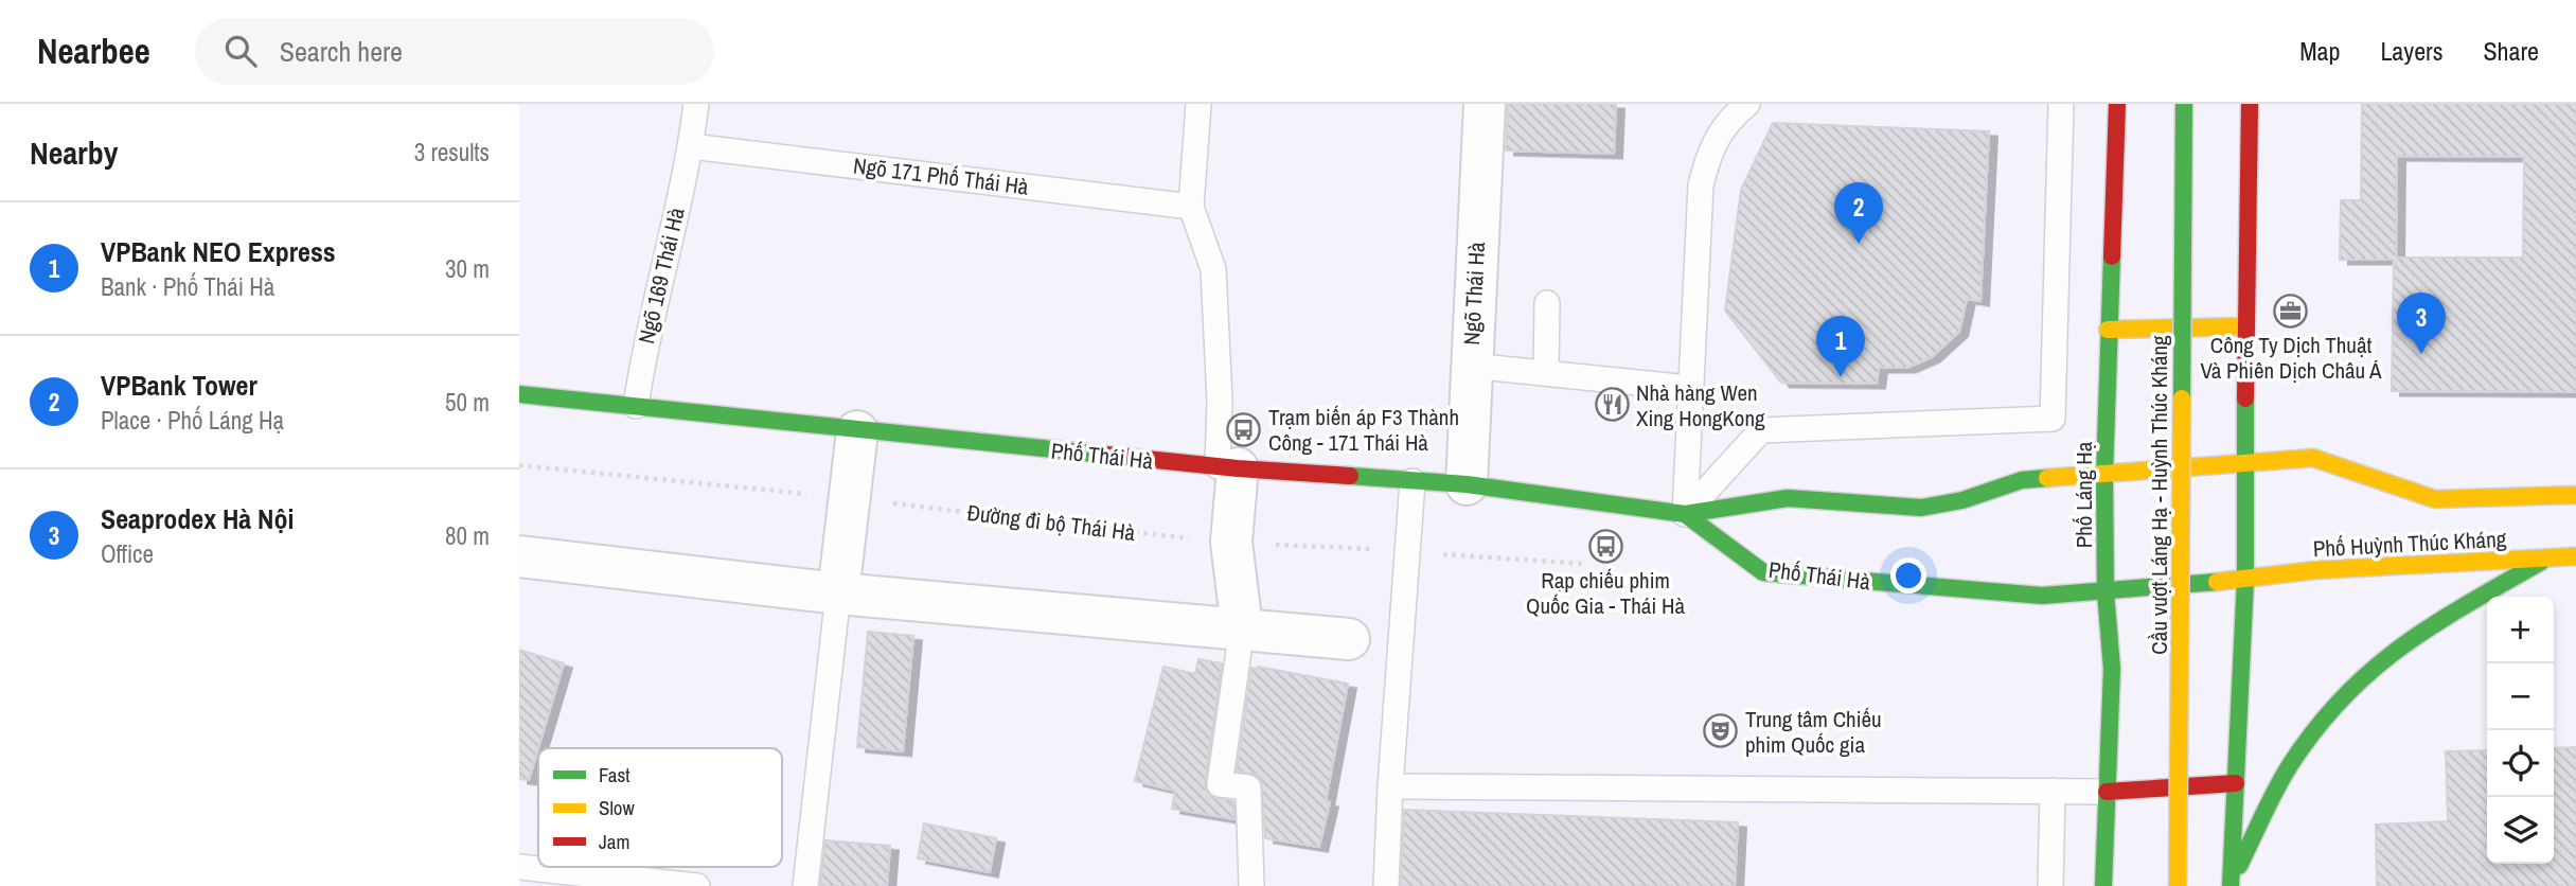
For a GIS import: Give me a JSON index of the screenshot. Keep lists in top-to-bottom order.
{
  "streets": {
    "main road": [
      "Phố Thái Hà",
      "Phố Láng Hạ",
      "Cầu vượt Láng Hạ - Huỳnh Thúc Kháng",
      "Phố Huỳnh Thúc Kháng"
    ],
    "street": ["Ngõ Thái Hà"],
    "lane": ["Ngõ 171 Phố Thái Hà", "Ngõ 169 Thái Hà"],
    "path": ["Đường đi bộ Thái Hà"]
  },
  "crossings": [
    ["Ngõ 171 Phố Thái Hà", "Ngõ 169 Thái Hà"],
    ["Ngõ 169 Thái Hà", "Phố Thái Hà"],
    ["Ngõ Thái Hà", "Phố Thái Hà"],
    ["Phố Thái Hà", "Phố Láng Hạ"],
    ["Phố Thái Hà", "Phố Huỳnh Thúc Kháng"],
    ["Phố Láng Hạ", "Phố Huỳnh Thúc Kháng"]
  ],
  "places": {
    "office": ["Công Ty Dịch Thuật Và Phiên Dịch Châu Á"],
    "restaurant": ["Nhà hàng Wen Xing HongKong"],
    "bus stop": ["Trạm biến áp F3 Thành Công - 171 Thái Hà", "Rạp chiếu phim Quốc Gia - Thái Hà"],
    "theatre": ["Trung tâm Chiếu phim Quốc gia"]
  },
  "legend": ["Fast", "Slow", "Jam"],
  "page": {
    "header": "Nearbee",
    "search": "Search here",
    "nav": ["Map", "Layers", "Share"],
    "heading": ["Nearby", "3 results"],
    "pins": ["2", "3", "1"],
    "list": [
      {
        "mark": "1",
        "name": "VPBank NEO Express",
        "note": "Bank · Phố Thái Hà",
        "value": "30 m"
      },
      {
        "mark": "2",
        "name": "VPBank Tower",
        "note": "Place · Phố Láng Hạ",
        "value": "50 m"
      },
      {
        "mark": "3",
        "name": "Seaprodex Hà Nội",
        "note": "Office",
        "value": "80 m"
      }
    ],
    "map_buttons": ["+", "−"]
  }
}
